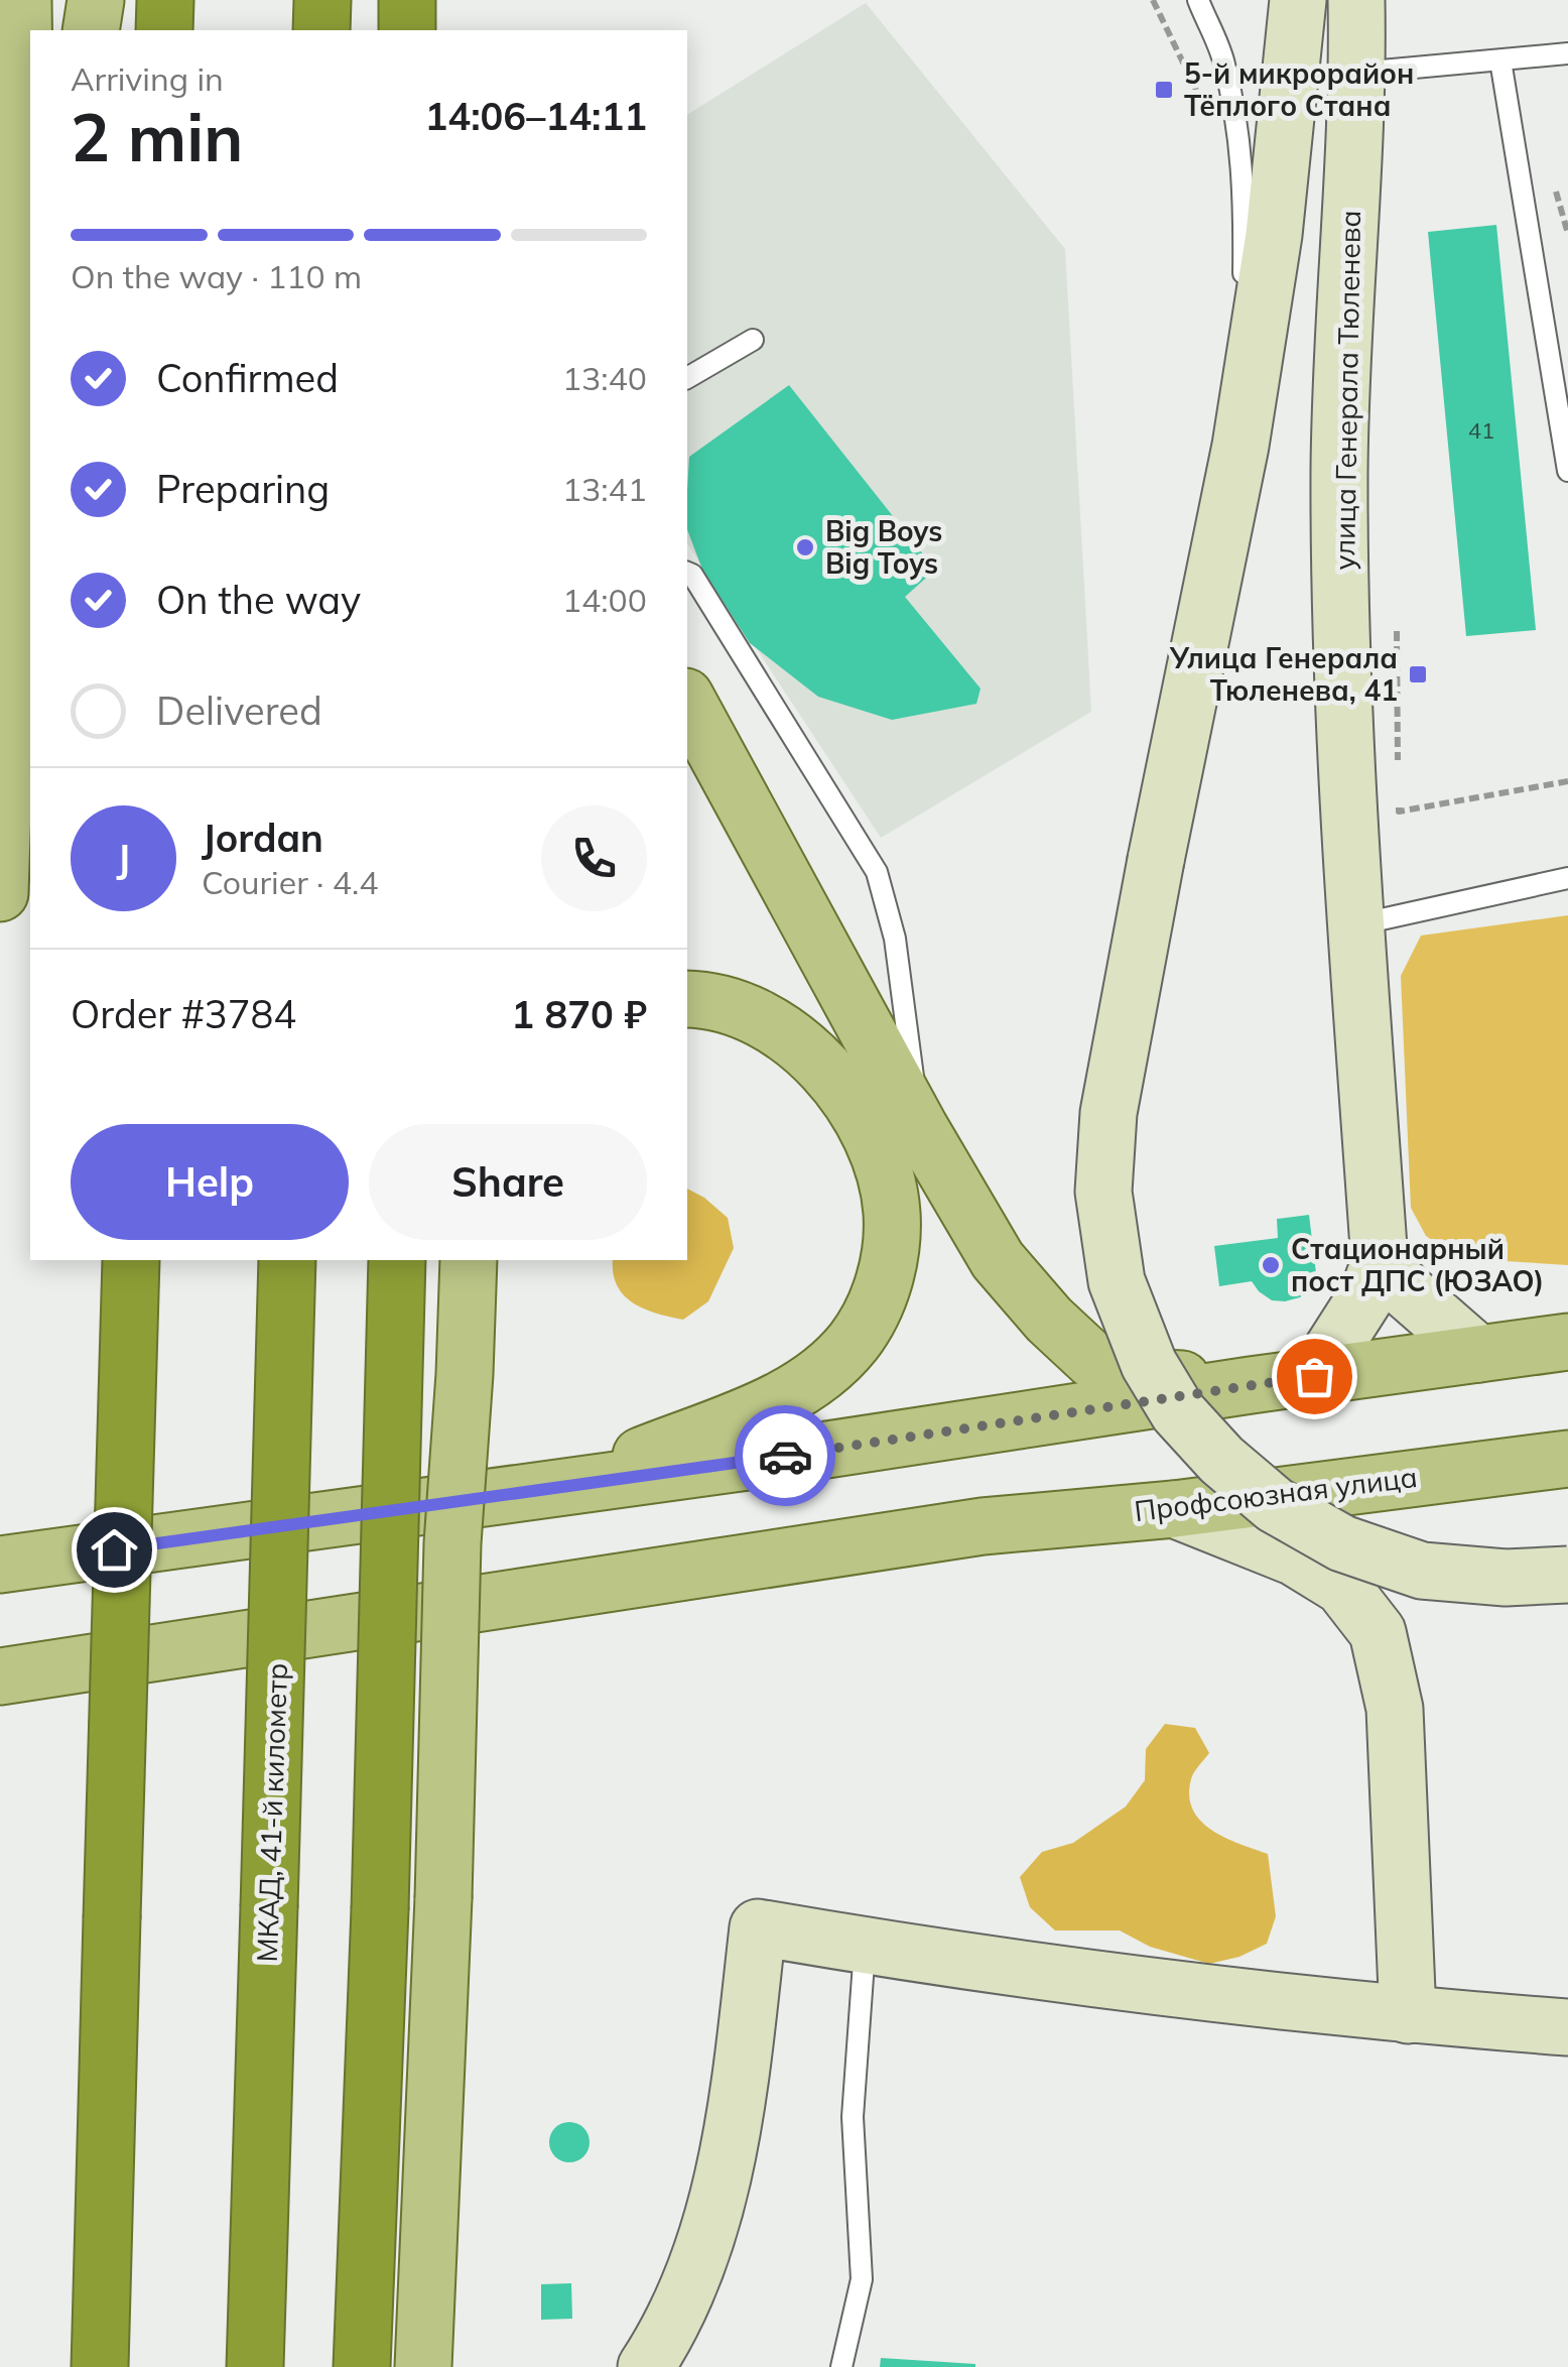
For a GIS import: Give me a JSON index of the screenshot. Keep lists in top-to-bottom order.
{
  "streets": {
    "highway": ["МКАД, 41-й километр"],
    "main road": ["Профсоюзная улица"],
    "street": ["улица Генерала Тюленева"]
  },
  "places": {
    "transit": ["5-й микрорайон Тёплого Стана", "Улица Генерала Тюленева, 41"],
    "other": ["Big Boys Big Toys", "Стационарный пост ДПС (ЮЗАО)"]
  },
  "house_numbers": ["41"],
  "page": {
    "heading": ["2 min", "Arriving in", "14:06–14:11"],
    "panel": [
      "Jordan",
      "Courier · 4.4",
      "Order #3784",
      "1 870 ₽"
    ],
    "bar": "On the way · 110 m",
    "list": [
      ["Confirmed", "13:40"],
      ["Preparing", "13:41"],
      ["On the way", "14:00"],
      "Delivered"
    ],
    "round": "J",
    "buttons": ["Help", "Share"]
  }
}
